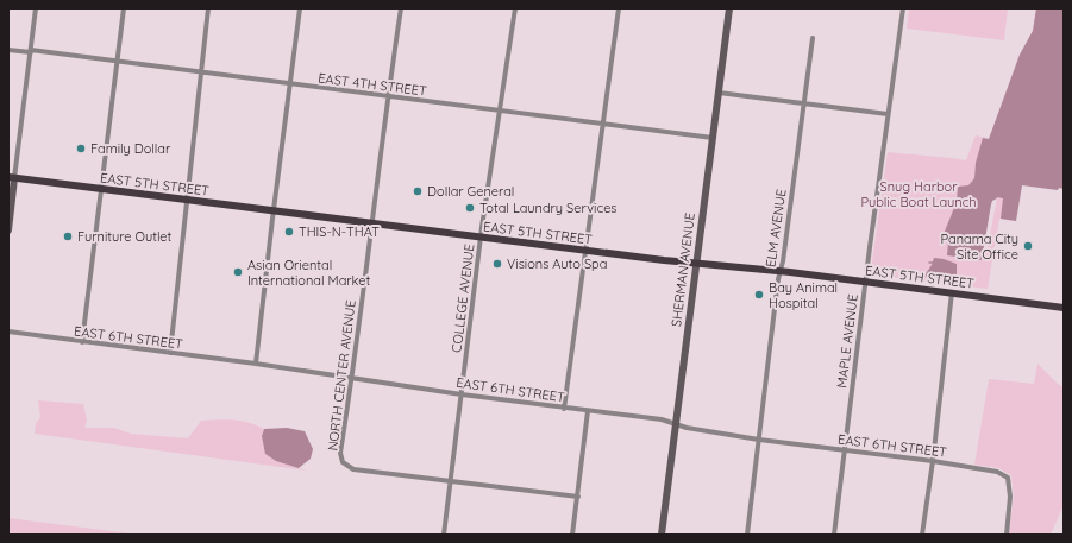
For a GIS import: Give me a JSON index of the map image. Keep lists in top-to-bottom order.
{
  "streets": {
    "main road": ["EAST 5TH STREET"],
    "street": [
      "EAST 4TH STREET",
      "ELM AVENUE",
      "SHERMAN AVENUE",
      "COLLEGE AVENUE",
      "EAST 6TH STREET",
      "MAPLE AVENUE",
      "NORTH CENTER AVENUE"
    ]
  },
  "crossings": [
    ["EAST 4TH STREET", "SHERMAN AVENUE"],
    ["EAST 4TH STREET", "COLLEGE AVENUE"],
    ["EAST 4TH STREET", "NORTH CENTER AVENUE"],
    ["EAST 5TH STREET", "ELM AVENUE"],
    ["EAST 5TH STREET", "SHERMAN AVENUE"],
    ["EAST 5TH STREET", "COLLEGE AVENUE"],
    ["EAST 5TH STREET", "MAPLE AVENUE"],
    ["EAST 5TH STREET", "NORTH CENTER AVENUE"],
    ["ELM AVENUE", "EAST 6TH STREET"],
    ["SHERMAN AVENUE", "EAST 6TH STREET"],
    ["COLLEGE AVENUE", "EAST 6TH STREET"],
    ["COLLEGE AVENUE", "NORTH CENTER AVENUE"],
    ["EAST 6TH STREET", "MAPLE AVENUE"],
    ["EAST 6TH STREET", "NORTH CENTER AVENUE"]
  ],
  "parks": ["Snug Harbor Public Boat Launch"],
  "places": [
    "Family Dollar",
    "Dollar General",
    "Total Laundry Services",
    "THIS-N-THAT",
    "Furniture Outlet",
    "Panama City Site Office",
    "Visions Auto Spa",
    "Asian Oriental International Market",
    "Bay Animal Hospital"
  ]
}
